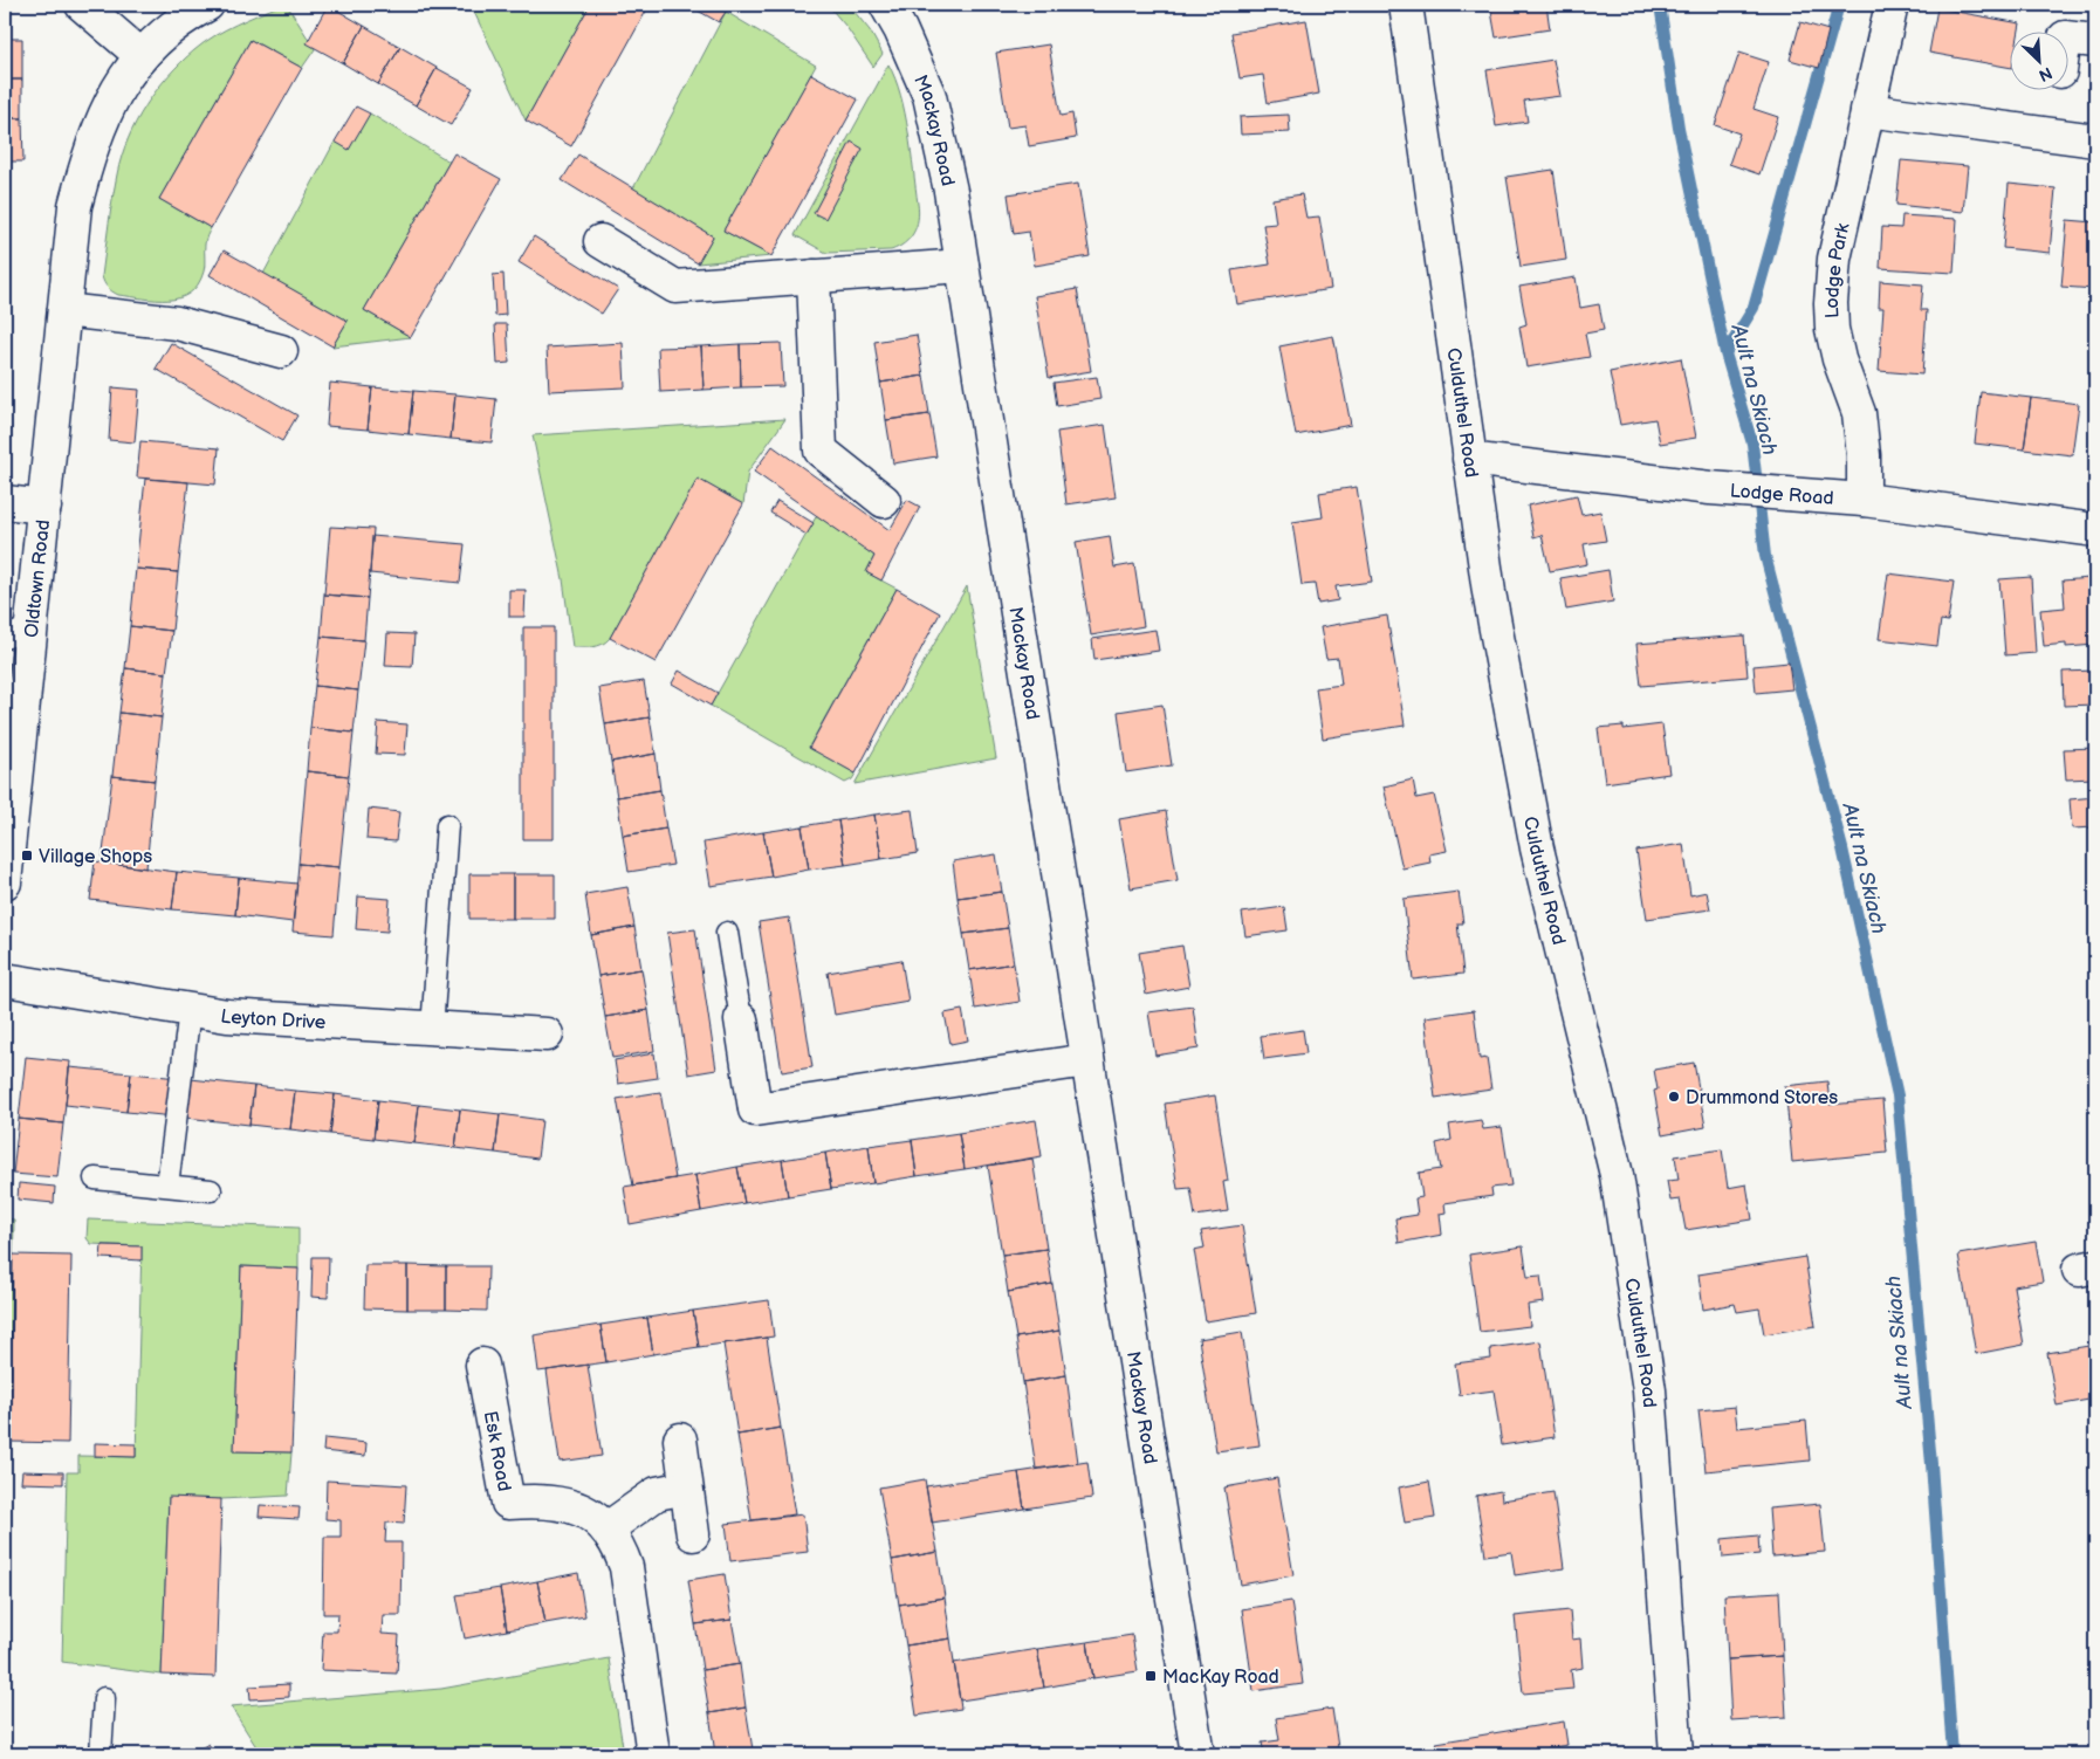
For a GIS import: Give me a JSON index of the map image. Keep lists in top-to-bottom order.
{
  "streets": {
    "street": [
      "Mackay Road",
      "Lodge Park",
      "Culduthel Road",
      "Lodge Road",
      "Oldtown Road",
      "Leyton Drive",
      "Esk Road"
    ]
  },
  "crossings": [
    ["Lodge Park", "Lodge Road"],
    ["Culduthel Road", "Lodge Road"]
  ],
  "water": ["Ault na Skiach"],
  "places": {
    "transit": ["Village Shops", "MacKay Road"],
    "other": ["Drummond Stores"]
  },
  "north": "bottom right"
}
